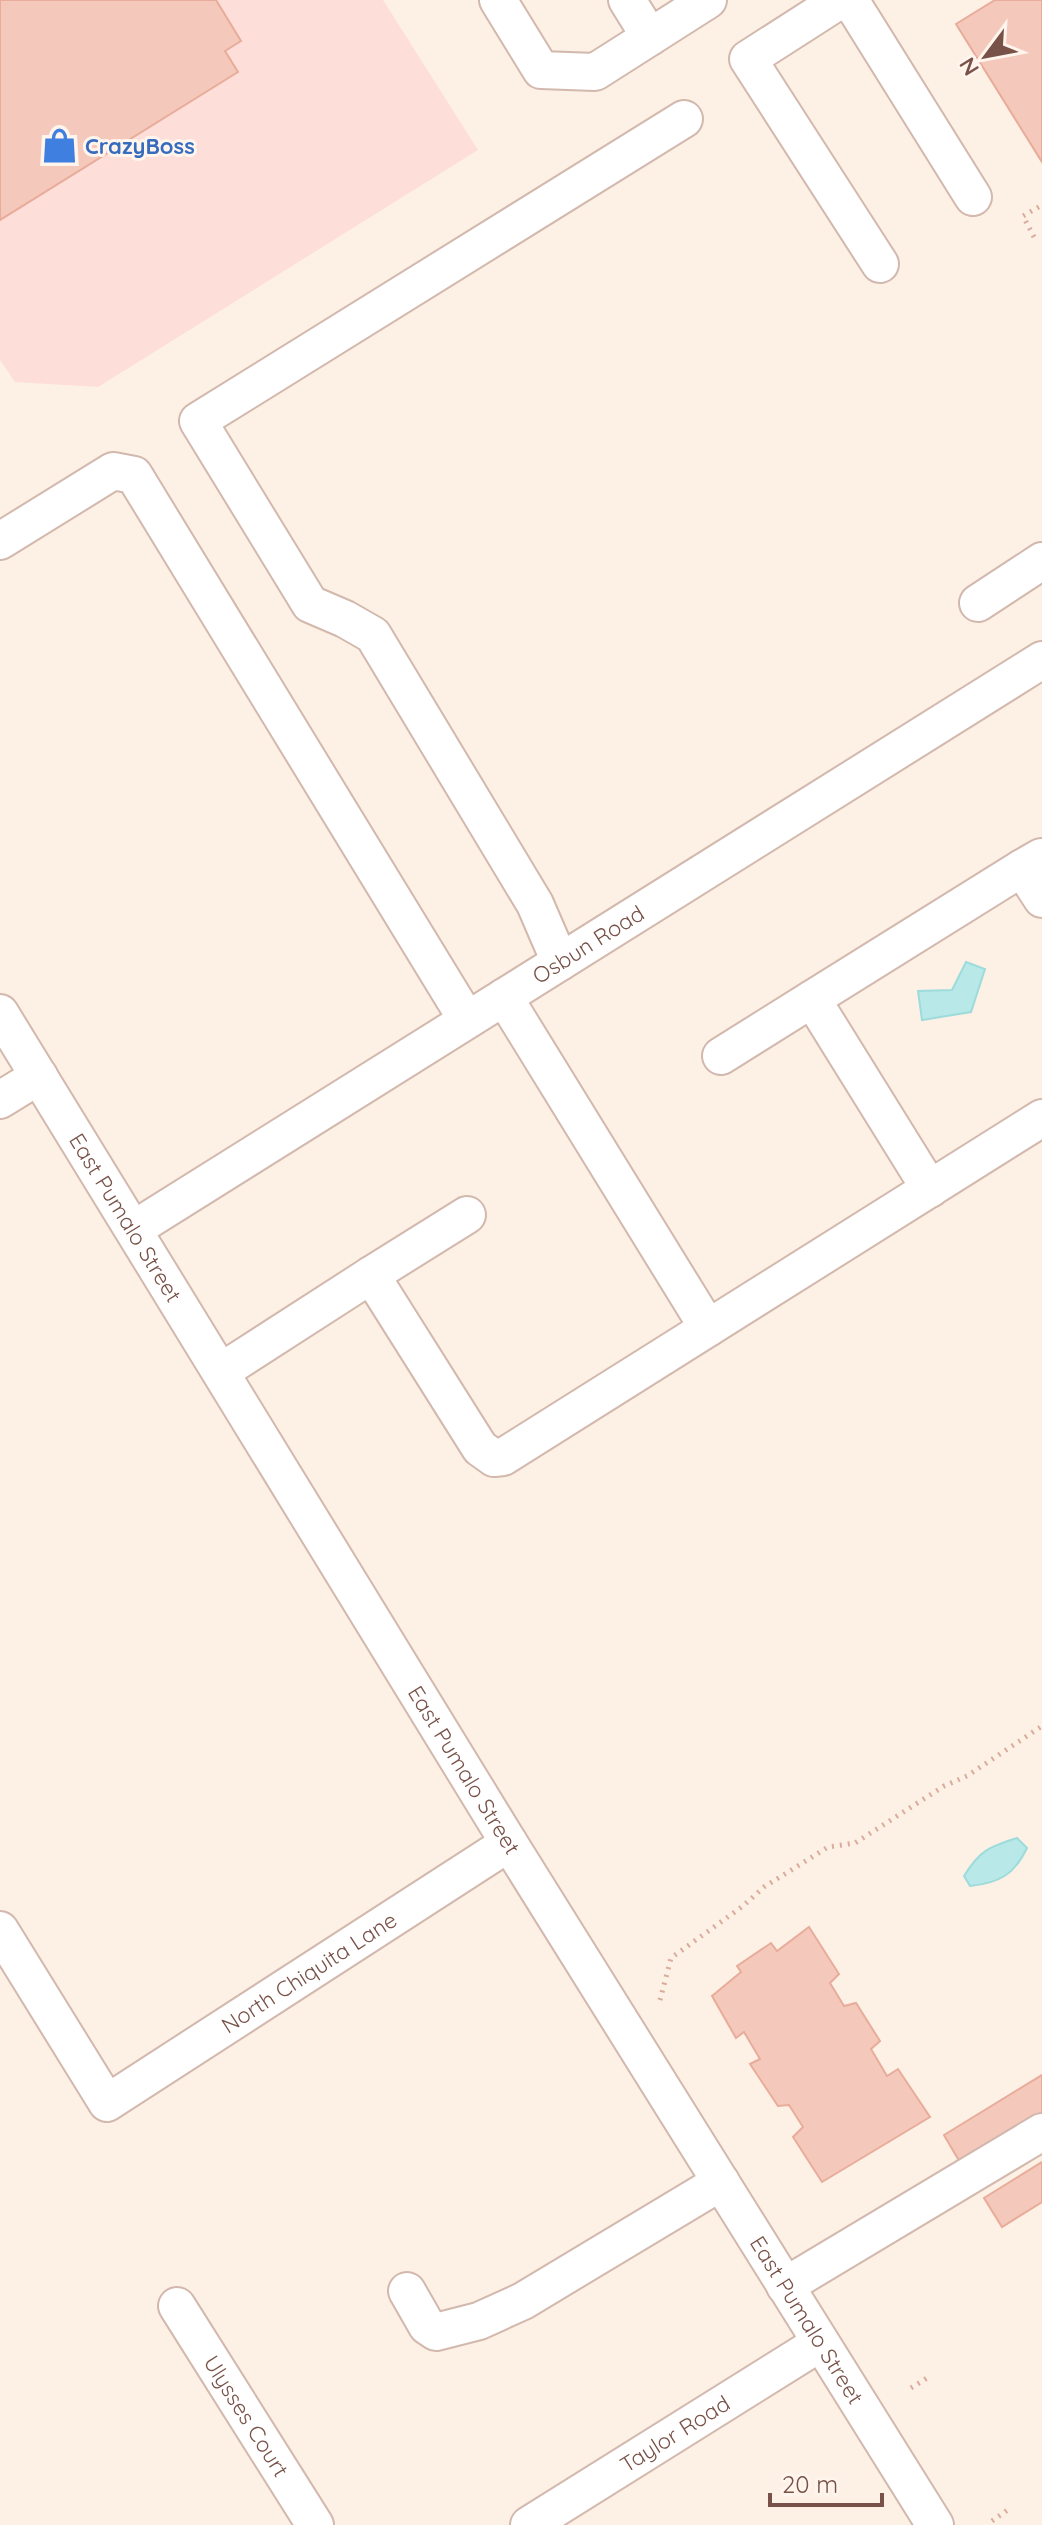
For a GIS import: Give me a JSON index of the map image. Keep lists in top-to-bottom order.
{
  "streets": {
    "street": [
      "Osbun Road",
      "East Pumalo Street",
      "North Chiquita Lane",
      "Ulysses Court",
      "Taylor Road"
    ]
  },
  "crossings": [
    ["Osbun Road", "East Pumalo Street"],
    ["East Pumalo Street", "North Chiquita Lane"],
    ["East Pumalo Street", "Taylor Road"]
  ],
  "places": {
    "shop": ["CrazyBoss"]
  },
  "scale_bar": "20 m",
  "north": "bottom left"
}
